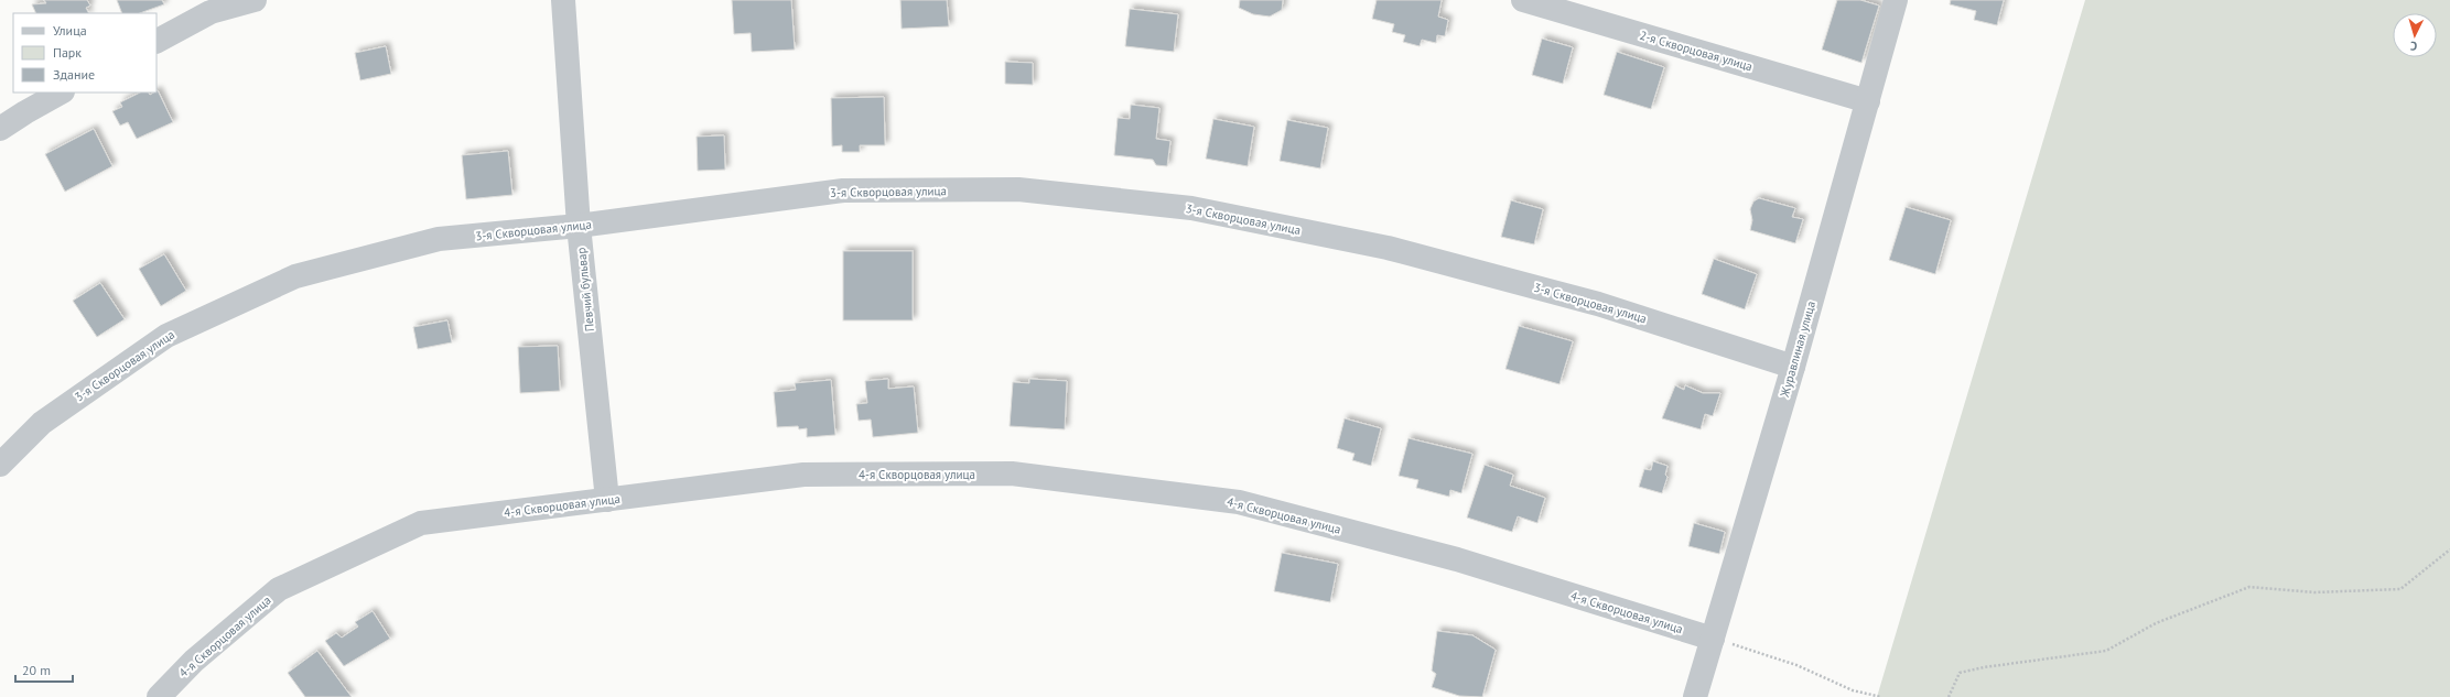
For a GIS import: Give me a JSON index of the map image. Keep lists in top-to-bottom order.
{
  "streets": {
    "street": [
      "2-я Скворцовая улица",
      "3-я Скворцовая улица",
      "Певчий бульвар",
      "Журавлиная улица",
      "4-я Скворцовая улица"
    ]
  },
  "crossings": [
    ["2-я Скворцовая улица", "Журавлиная улица"],
    ["3-я Скворцовая улица", "Певчий бульвар"],
    ["3-я Скворцовая улица", "Журавлиная улица"],
    ["Певчий бульвар", "4-я Скворцовая улица"],
    ["Журавлиная улица", "4-я Скворцовая улица"]
  ],
  "legend": ["Улица", "Парк", "Здание"],
  "scale_bar": "20 m",
  "north": "bottom"
}
